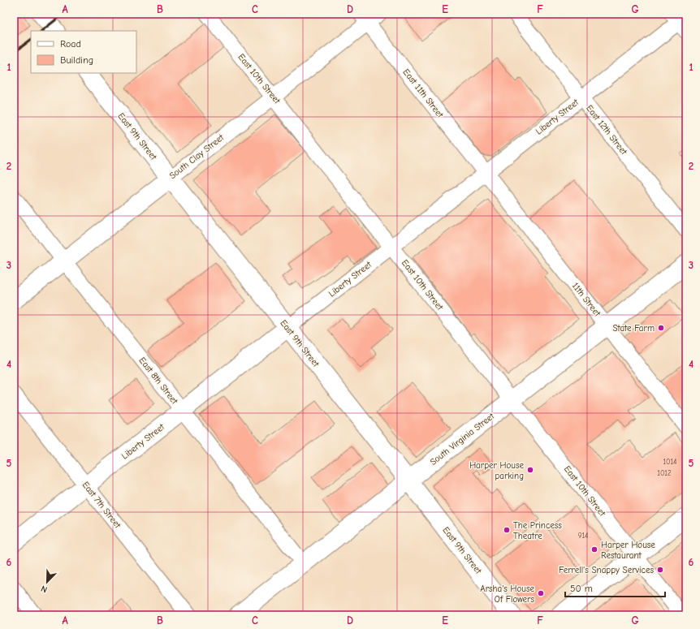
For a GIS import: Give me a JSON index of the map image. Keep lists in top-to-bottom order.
{
  "streets": {
    "main road": [
      "Liberty Street",
      "East 9th Street",
      "South Clay Street",
      "South Virginia Street"
    ],
    "street": [
      "East 10th Street",
      "East 11th Street",
      "East 12th Street",
      "11th Street",
      "East 8th Street",
      "East 7th Street"
    ]
  },
  "crossings": [
    ["East 10th Street", "Liberty Street"],
    ["East 10th Street", "South Clay Street"],
    ["East 10th Street", "South Virginia Street"],
    ["East 11th Street", "Liberty Street"],
    ["East 11th Street", "South Clay Street"],
    ["East 11th Street", "11th Street"],
    ["Liberty Street", "East 12th Street"],
    ["Liberty Street", "East 9th Street"],
    ["Liberty Street", "11th Street"],
    ["Liberty Street", "East 8th Street"],
    ["Liberty Street", "East 7th Street"],
    ["East 9th Street", "South Clay Street"],
    ["East 9th Street", "South Virginia Street"],
    ["South Clay Street", "East 8th Street"],
    ["11th Street", "South Virginia Street"],
    ["East 8th Street", "South Virginia Street"]
  ],
  "places": [
    "State Farm",
    "Harper House parking",
    "The Princess Theatre",
    "Harper House Restaurant",
    "Ferrell's Snappy Services",
    "Arsha's House Of Flowers"
  ],
  "house_numbers": ["1014", "1012", "914"],
  "legend": ["Road", "Building"],
  "scale_bar": "50 m",
  "north": "bottom left",
  "grid": {
    "columns": [
      "A",
      "B",
      "C",
      "D",
      "E",
      "F",
      "G"
    ],
    "rows": [
      "1",
      "2",
      "3",
      "4",
      "5",
      "6"
    ]
  }
}
